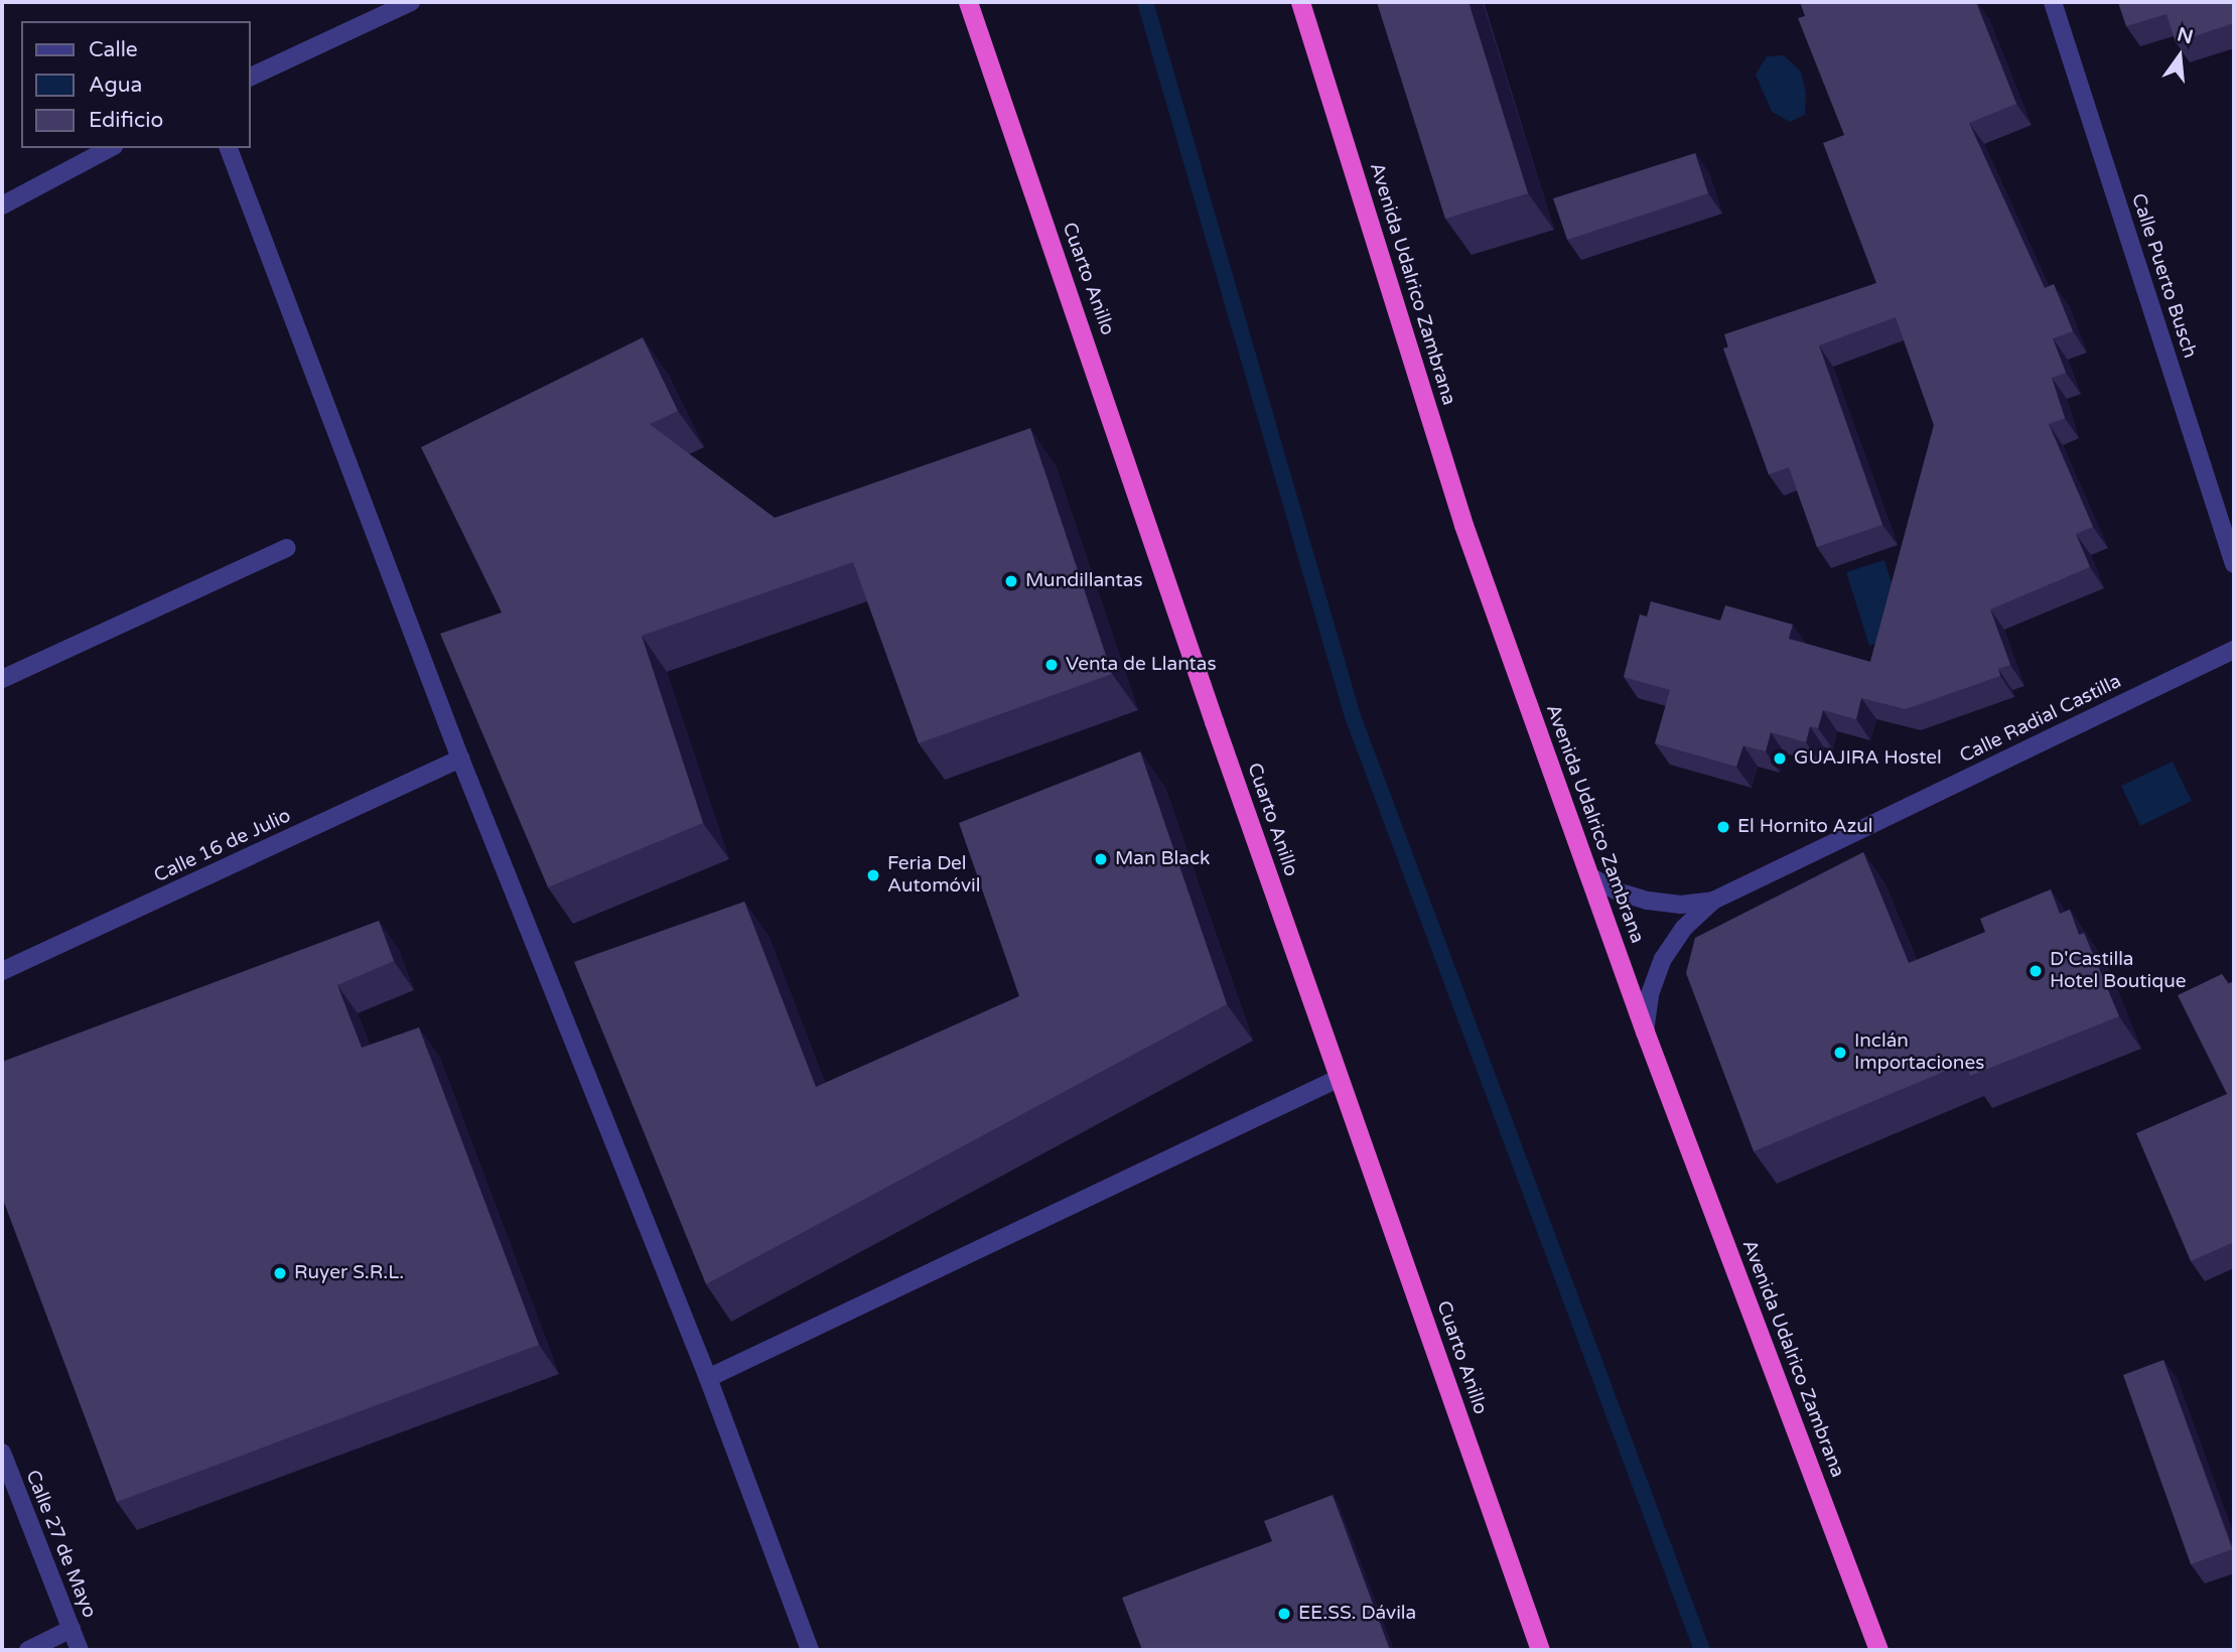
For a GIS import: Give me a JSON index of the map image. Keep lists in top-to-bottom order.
{
  "streets": {
    "highway": ["Cuarto Anillo", "Avenida Udalrico Zambrana"],
    "street": [
      "Calle Puerto Busch",
      "Calle Radial Castilla",
      "Calle 16 de Julio",
      "Calle 27 de Mayo"
    ]
  },
  "crossings": [
    ["Avenida Udalrico Zambrana", "Calle Radial Castilla"]
  ],
  "places": [
    "Mundillantas",
    "Venta de Llantas",
    "GUAJIRA Hostel",
    "El Hornito Azul",
    "Man Black",
    "Feria Del Automóvil",
    "D'Castilla Hotel Boutique",
    "Inclán Importaciones",
    "Ruyer S.R.L.",
    "EE.SS. Dávila"
  ],
  "legend": ["Calle", "Agua", "Edificio"],
  "north": "top"
}
